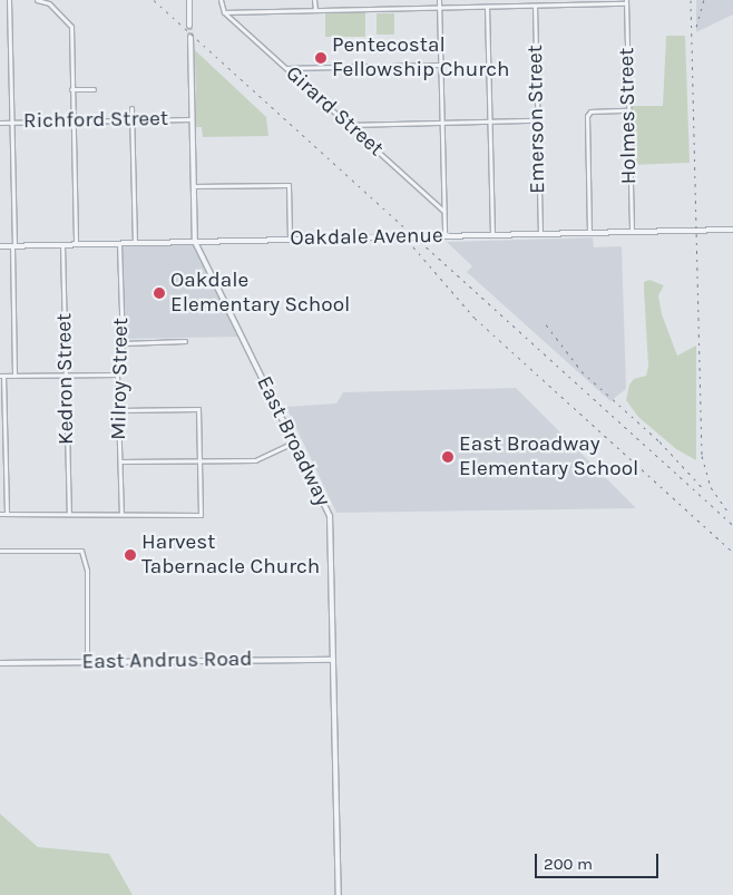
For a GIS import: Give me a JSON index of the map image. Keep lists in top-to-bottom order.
{
  "streets": {
    "street": [
      "Girard Street",
      "Holmes Street",
      "Emerson Street",
      "Richford Street",
      "Oakdale Avenue",
      "Kedron Street",
      "Milroy Street",
      "East Broadway",
      "East Andrus Road"
    ]
  },
  "crossings": [
    ["Holmes Street", "Oakdale Avenue"],
    ["Emerson Street", "Oakdale Avenue"],
    ["Richford Street", "East Broadway"],
    ["Oakdale Avenue", "Kedron Street"],
    ["Oakdale Avenue", "Milroy Street"],
    ["Oakdale Avenue", "East Broadway"],
    ["East Broadway", "East Andrus Road"]
  ],
  "places": [
    "Pentecostal Fellowship Church",
    "Oakdale Elementary School",
    "East Broadway Elementary School",
    "Harvest Tabernacle Church"
  ],
  "scale_bar": "200 m"
}
